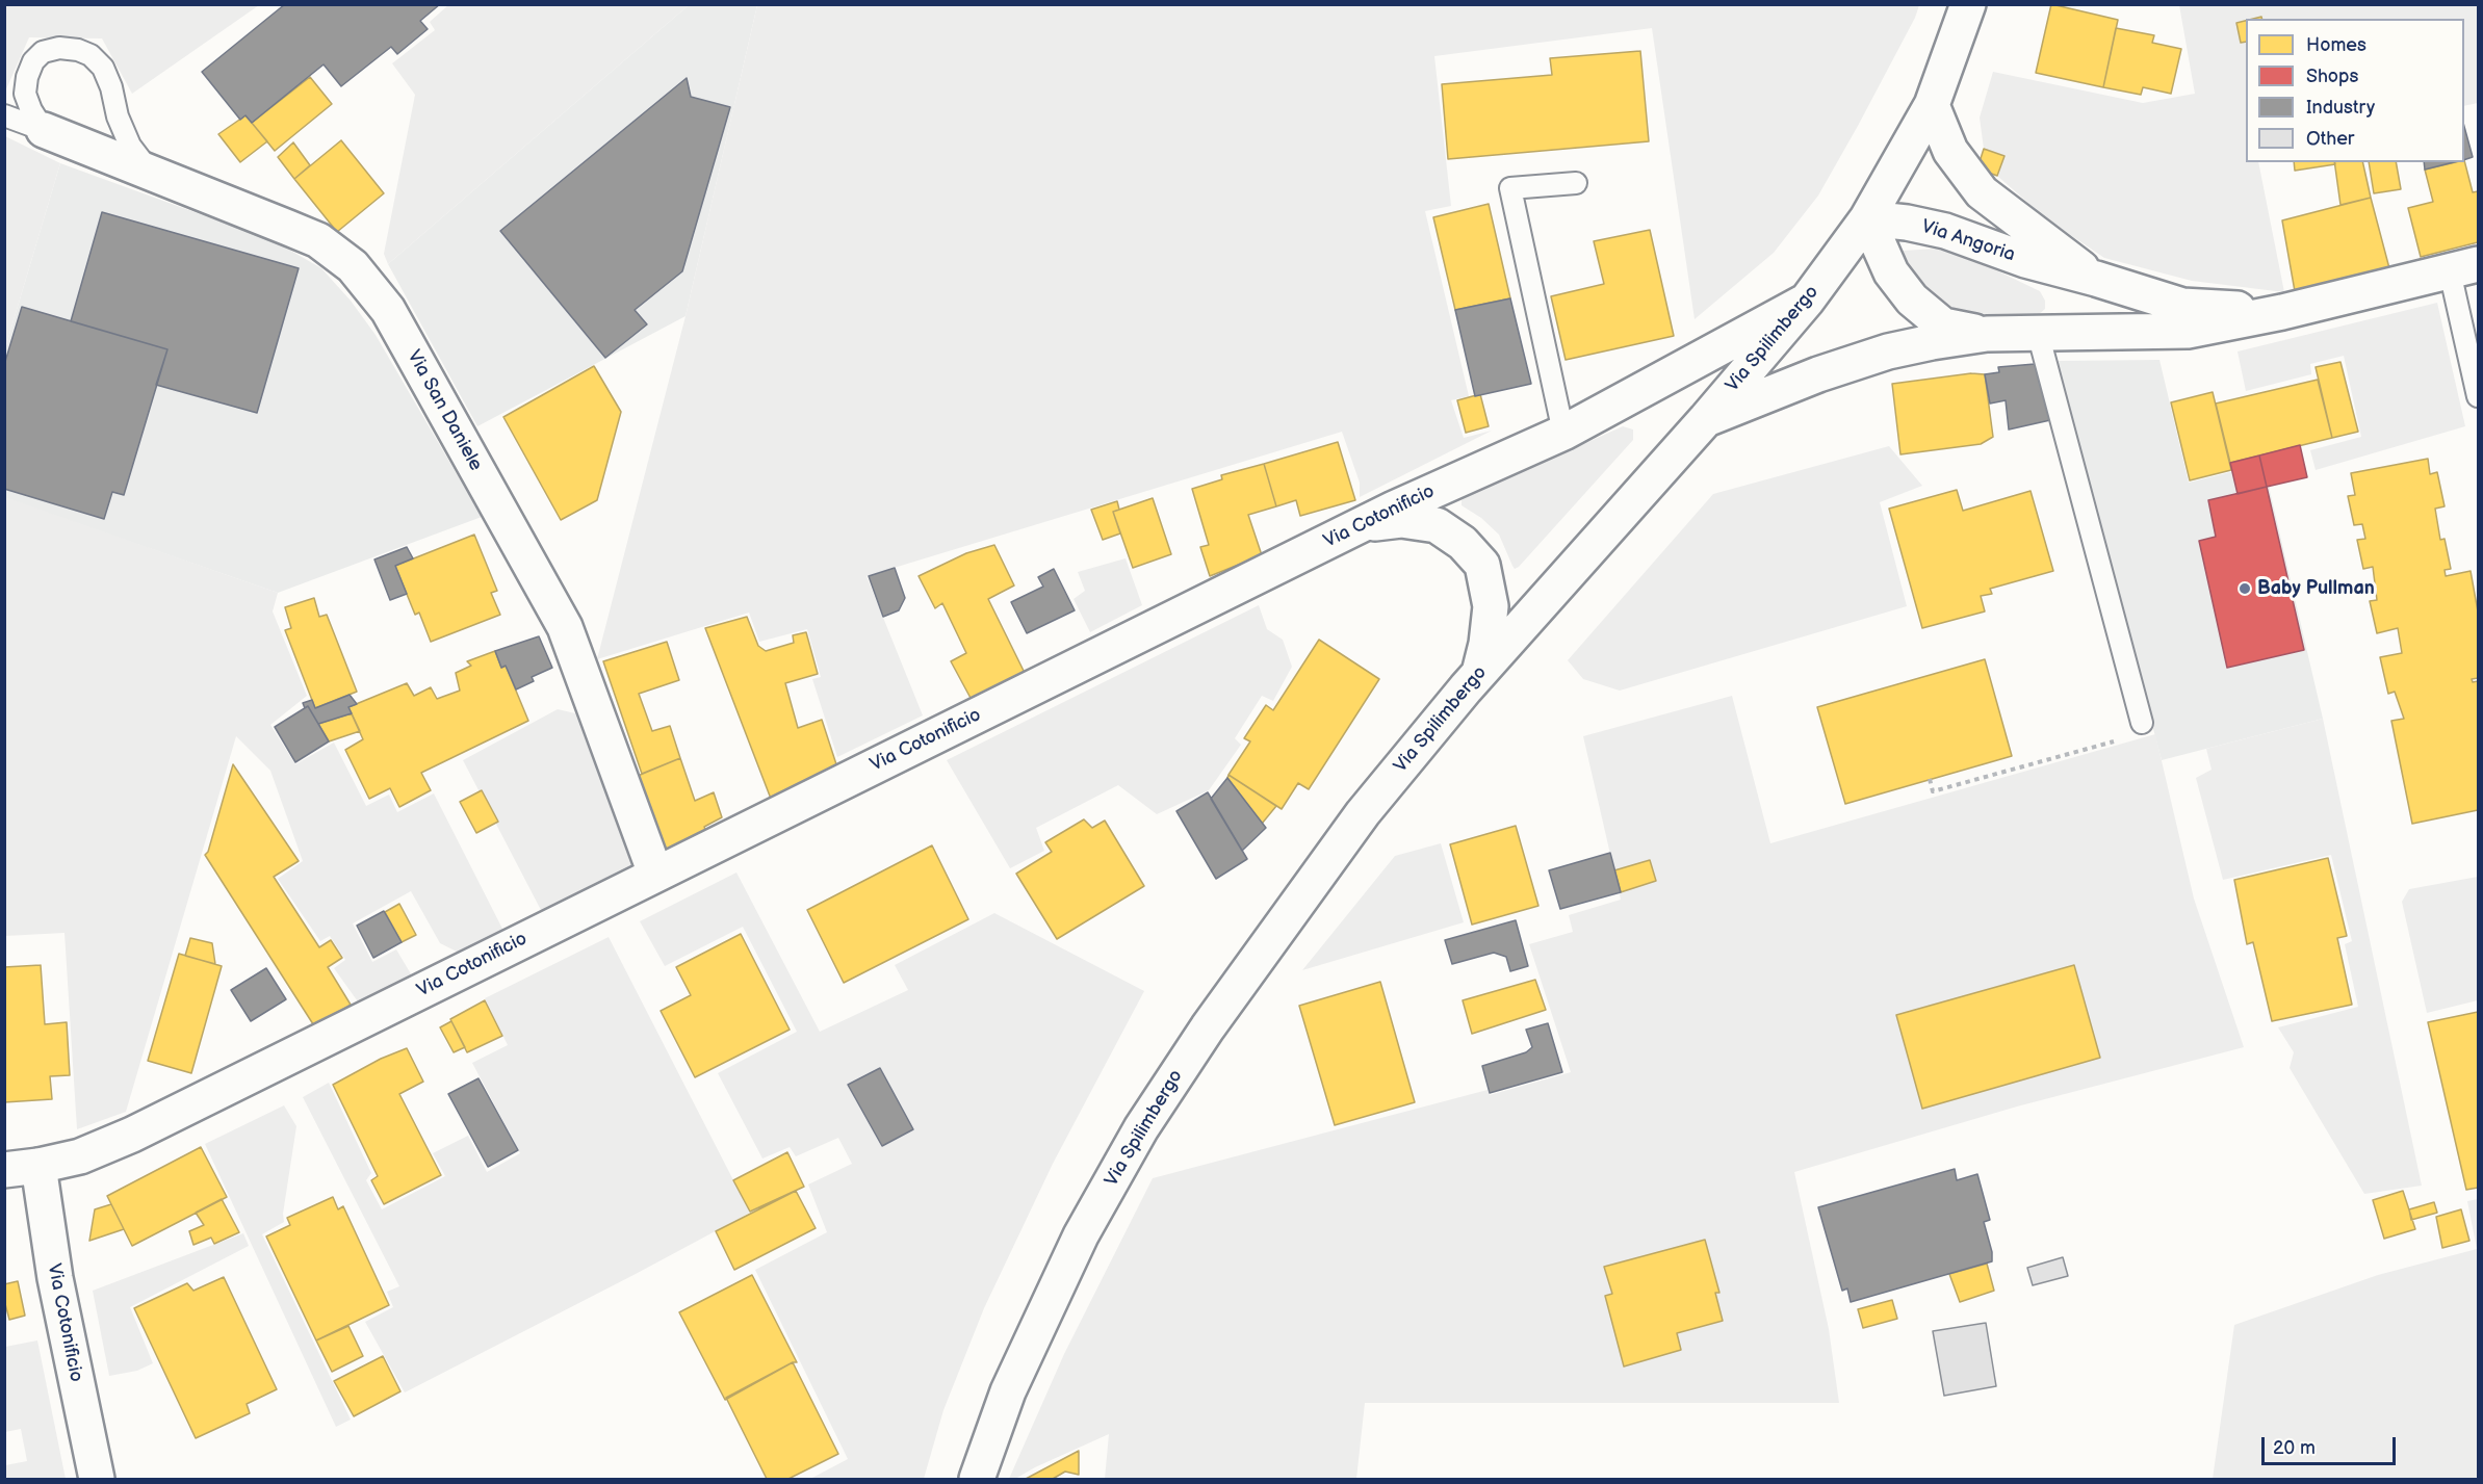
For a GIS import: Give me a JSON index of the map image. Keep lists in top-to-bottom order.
{
  "streets": {
    "street": [
      "Via Angoria",
      "Via Spilimbergo",
      "Via San Daniele",
      "Via Cotonificio"
    ]
  },
  "crossings": [
    ["Via Angoria", "Via Spilimbergo"],
    ["Via Spilimbergo", "Via Cotonificio"],
    ["Via San Daniele", "Via Cotonificio"]
  ],
  "places": ["Baby Pullman"],
  "legend": [
    "Homes",
    "Shops",
    "Industry",
    "Other"
  ],
  "scale_bar": "20 m"
}
